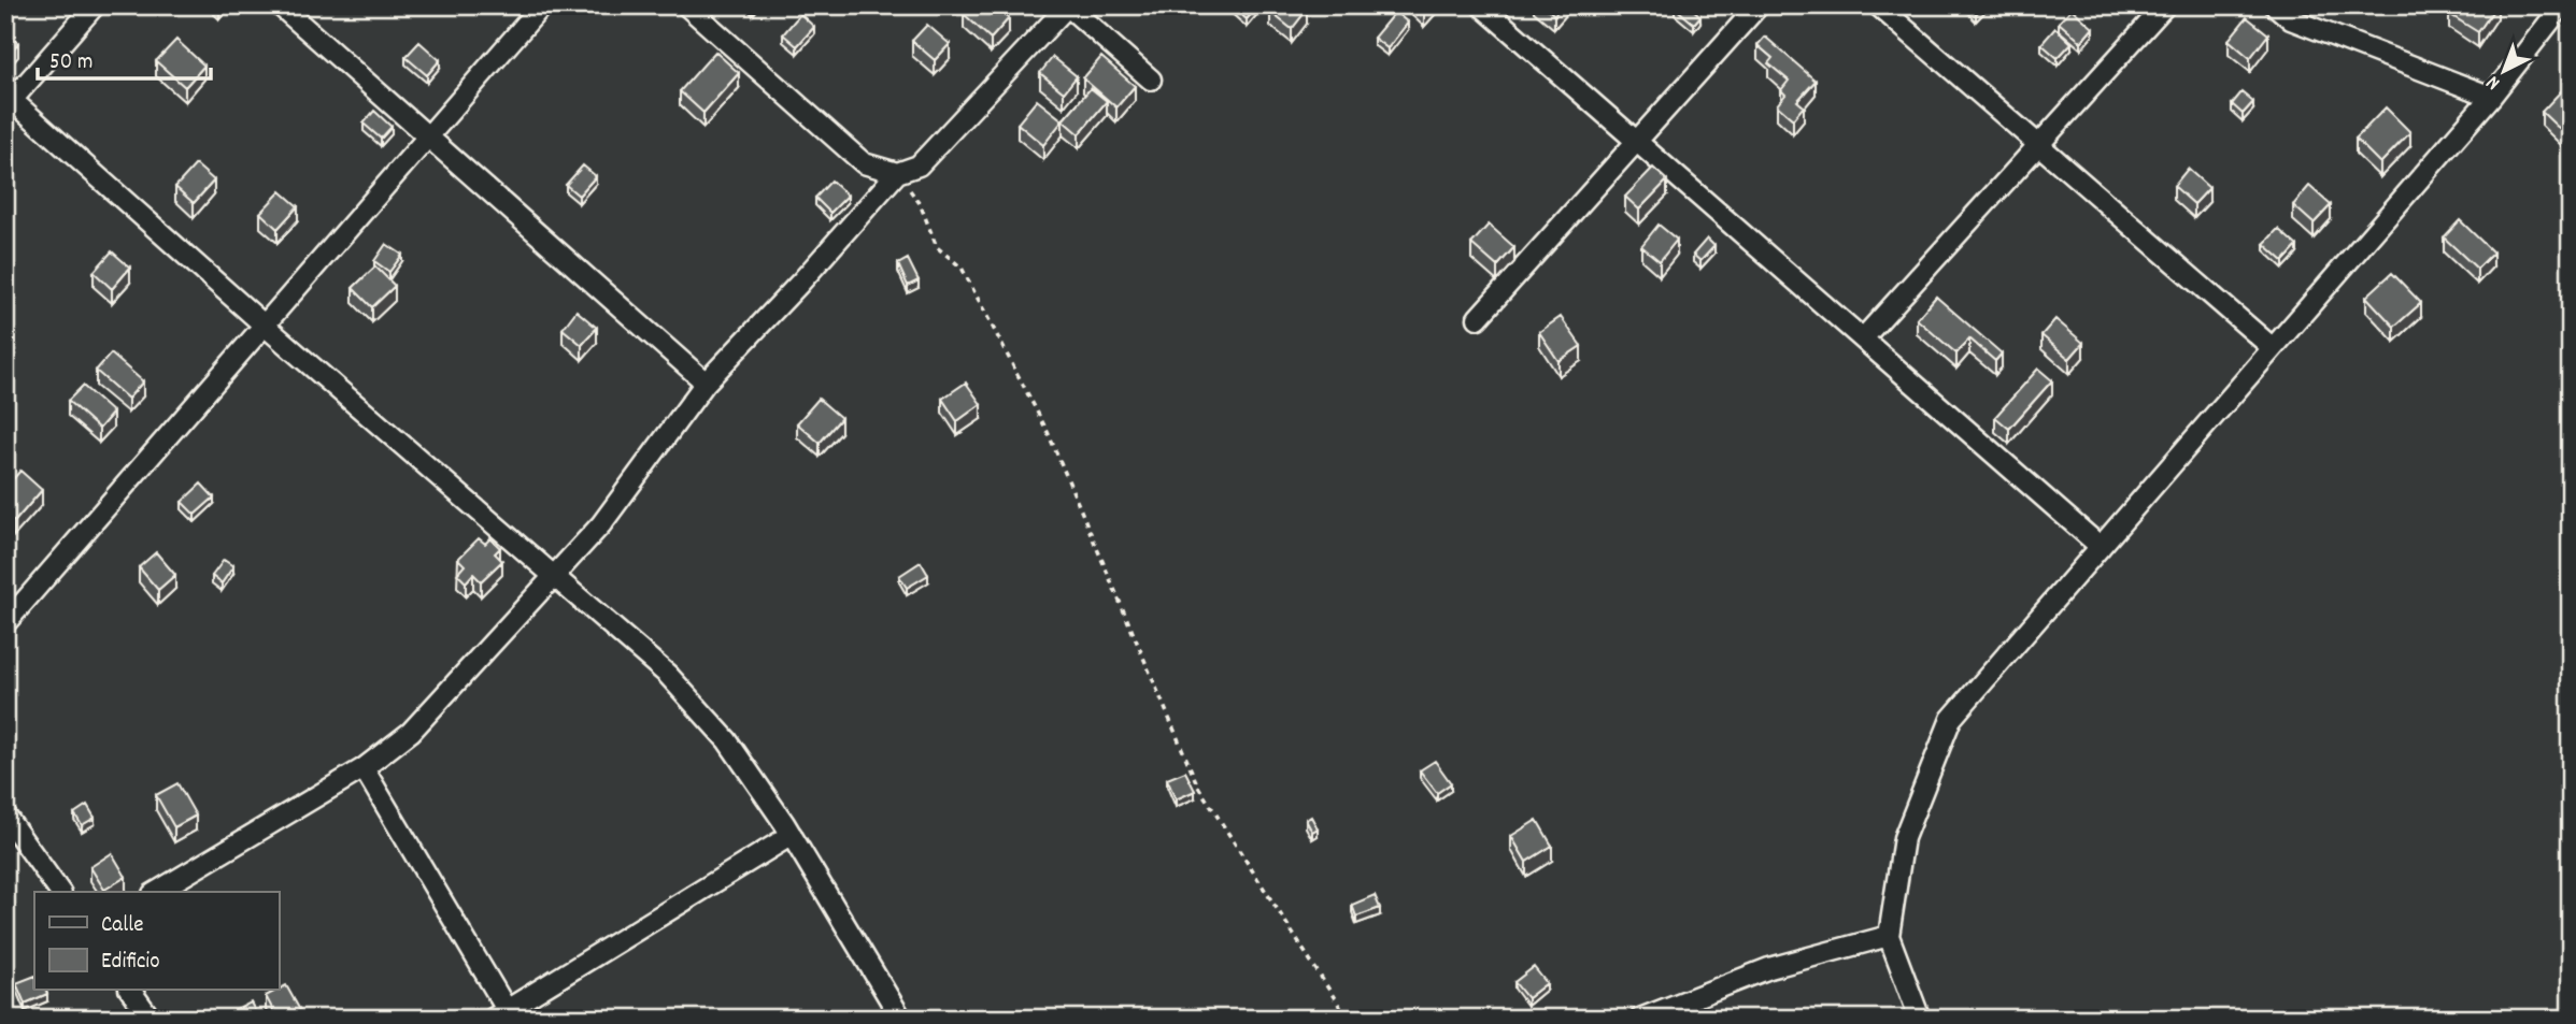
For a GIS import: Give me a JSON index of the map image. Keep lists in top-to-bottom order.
{
  "legend": ["Calle", "Edificio"],
  "scale_bar": "50 m",
  "north": "bottom left"
}
